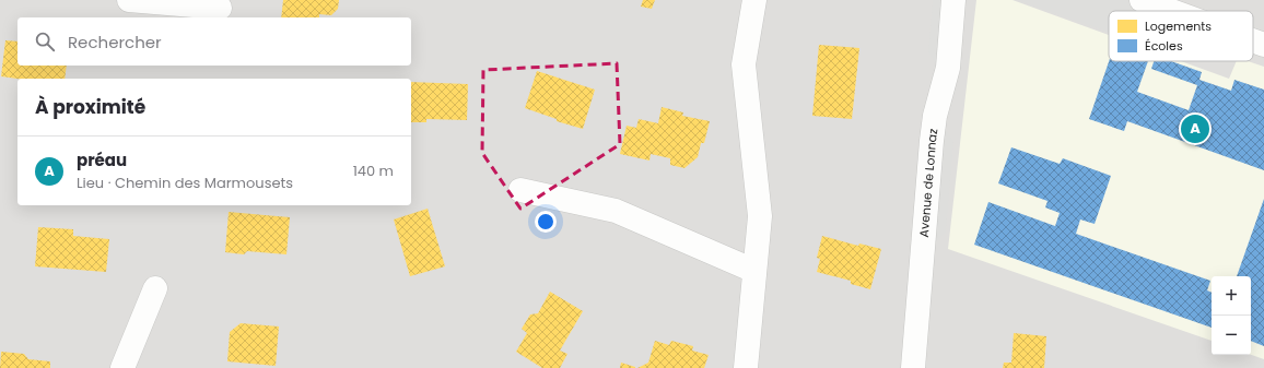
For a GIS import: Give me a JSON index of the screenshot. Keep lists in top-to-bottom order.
{
  "streets": {
    "street": ["Avenue de Lonnaz"]
  },
  "legend": ["Logements", "Écoles"],
  "page": {
    "search": "Rechercher",
    "heading": "À proximité",
    "pins": "A",
    "list": [
      {
        "mark": "A",
        "name": "préau",
        "note": "Lieu · Chemin des Marmousets",
        "value": "140 m"
      }
    ],
    "map_buttons": ["+", "−"]
  }
}
